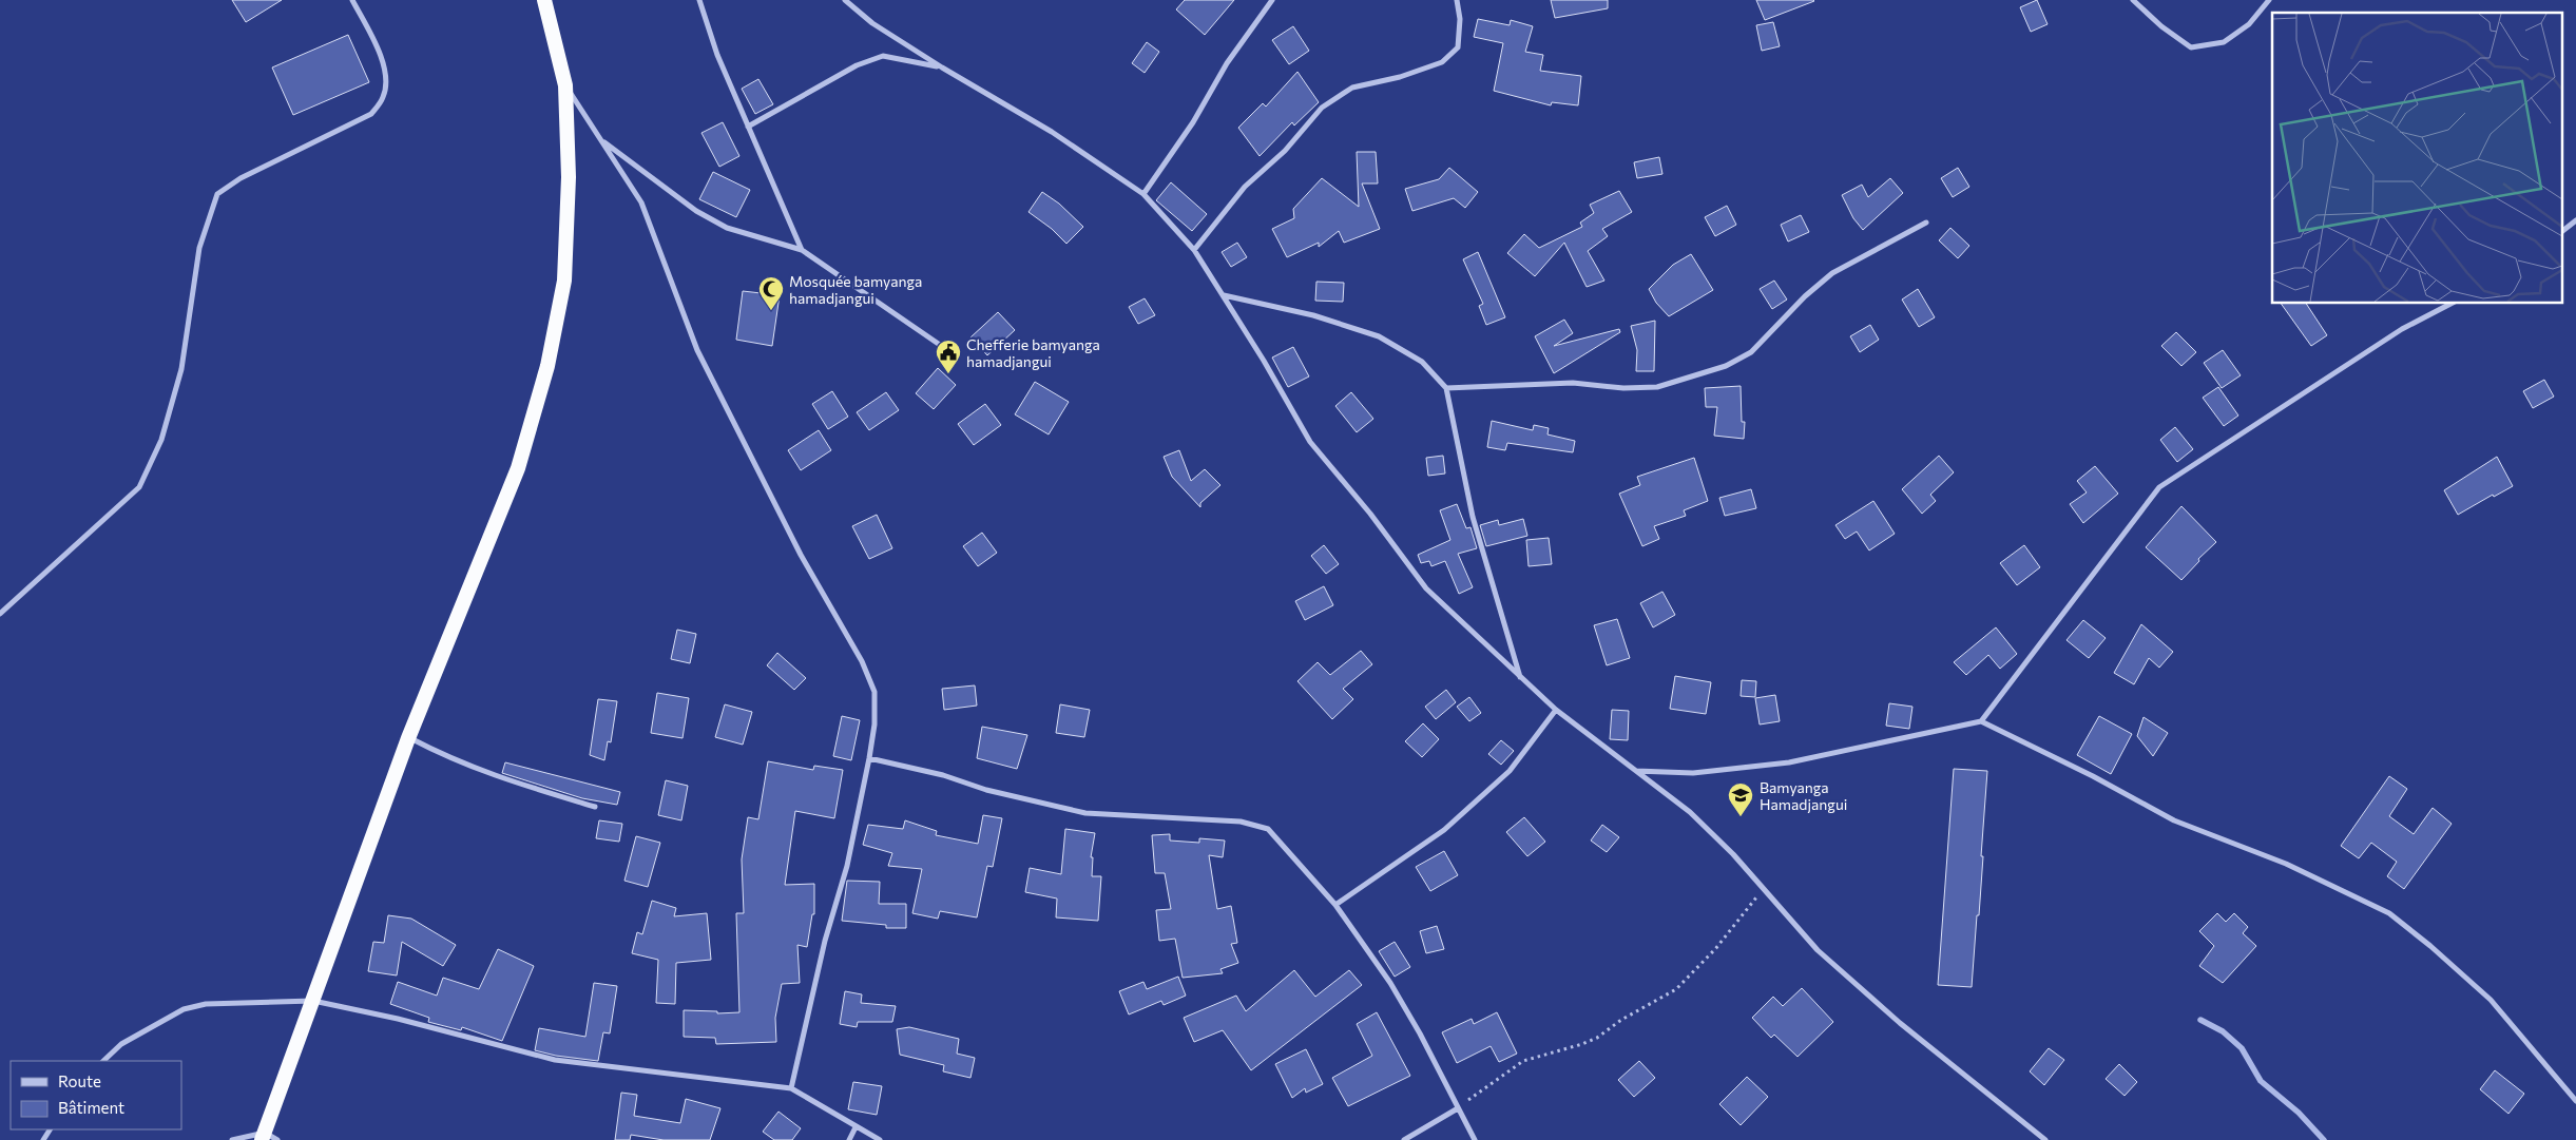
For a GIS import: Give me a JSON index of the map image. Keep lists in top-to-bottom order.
{
  "places": {
    "mosque": ["Mosquée bamyanga hamadjangui"],
    "public building": ["Chefferie bamyanga hamadjangui"],
    "school or university": ["Bamyanga Hamadjangui"]
  },
  "legend": ["Route", "Bâtiment"]
}
